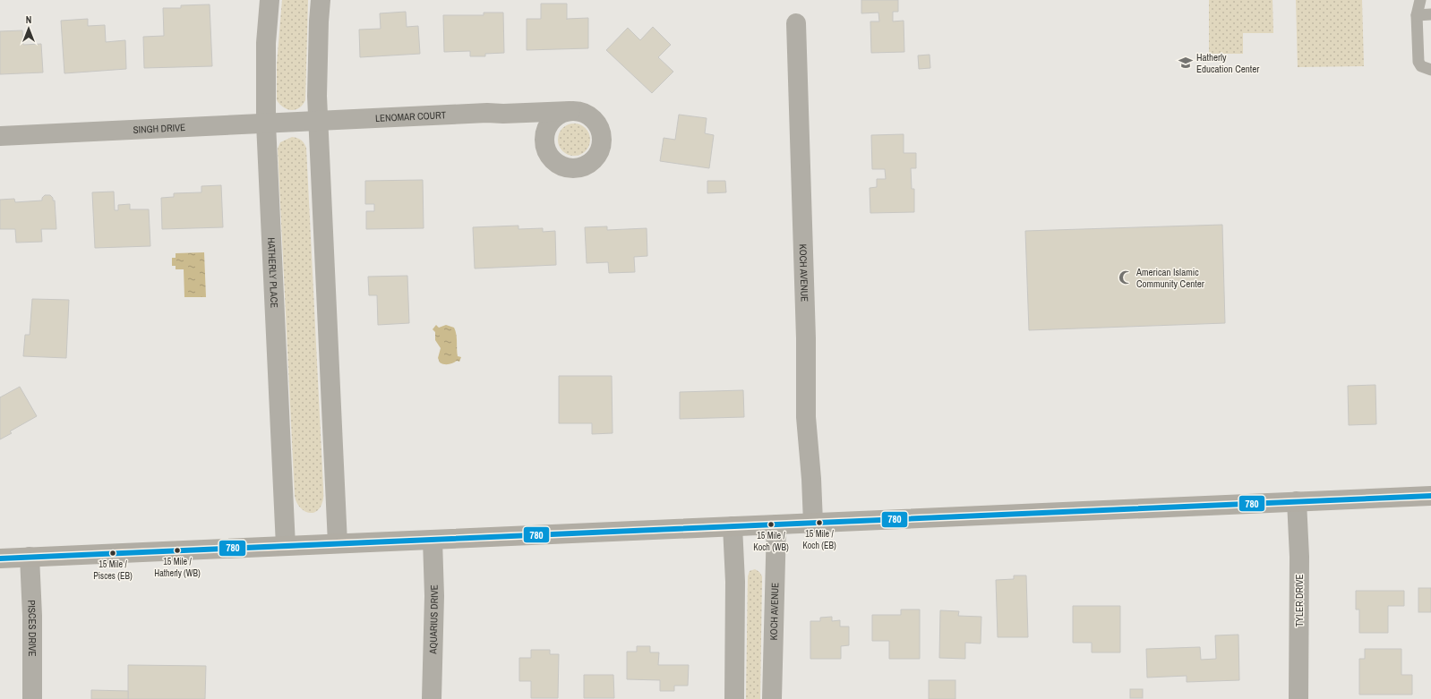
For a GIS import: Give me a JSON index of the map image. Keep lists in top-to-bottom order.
{
  "streets": {
    "street": [
      "LENOMAR COURT",
      "SINGH DRIVE",
      "HATHERLY PLACE",
      "KOCH AVENUE",
      "TYLER DRIVE",
      "AQUARIUS DRIVE",
      "PISCES DRIVE"
    ]
  },
  "crossings": [
    ["LENOMAR COURT", "SINGH DRIVE"],
    ["SINGH DRIVE", "HATHERLY PLACE"]
  ],
  "places": {
    "school or university": ["Hatherly Education Center"],
    "mosque": ["American Islamic Community Center"],
    "other": [
      "15 Mile / Koch (EB)",
      "15 Mile / Koch (WB)",
      "15 Mile / Hatherly (WB)",
      "15 Mile / Pisces (EB)"
    ]
  },
  "lines": ["transit line 780"],
  "north": "top"
}
